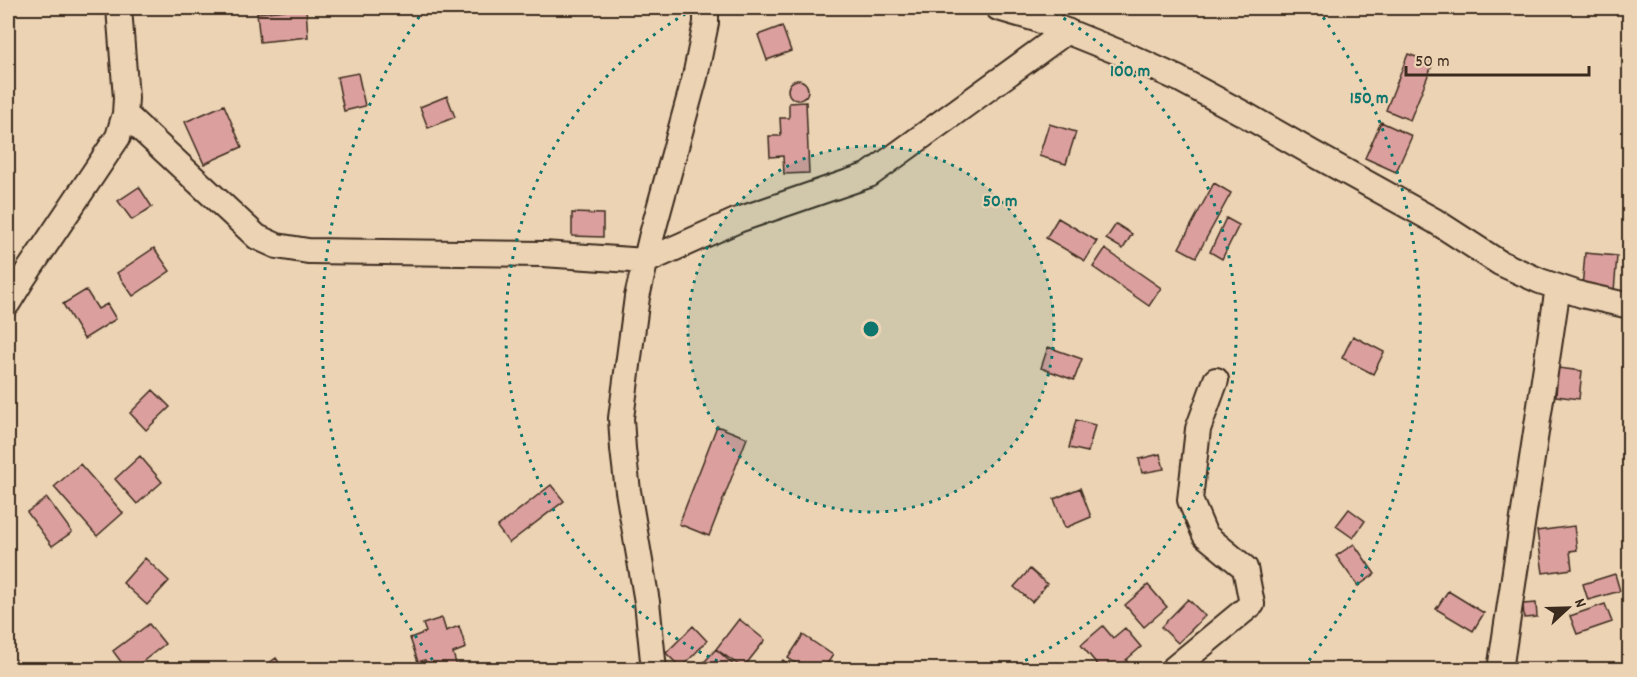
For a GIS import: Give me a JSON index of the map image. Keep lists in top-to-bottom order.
{
  "scale_bar": "50 m",
  "north": "right",
  "rings": ["100 m", "150 m", "50 m"]
}
